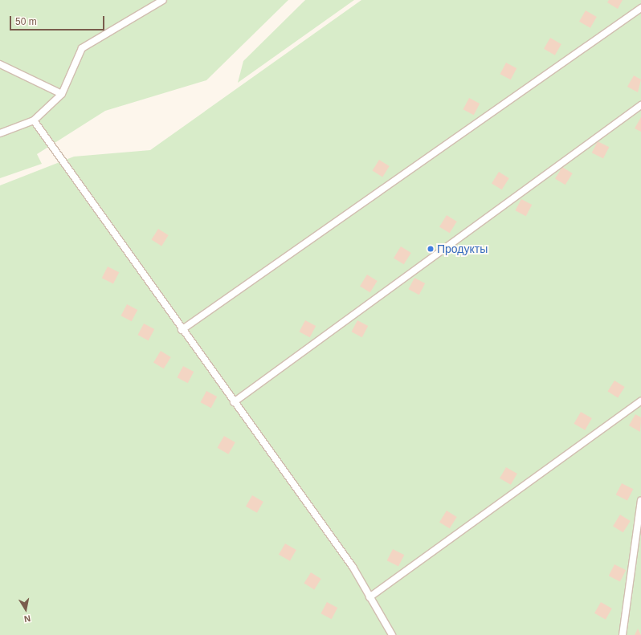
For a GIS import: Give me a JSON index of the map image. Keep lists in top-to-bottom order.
{
  "places": ["Продукты"],
  "scale_bar": "50 m",
  "north": "bottom"
}
